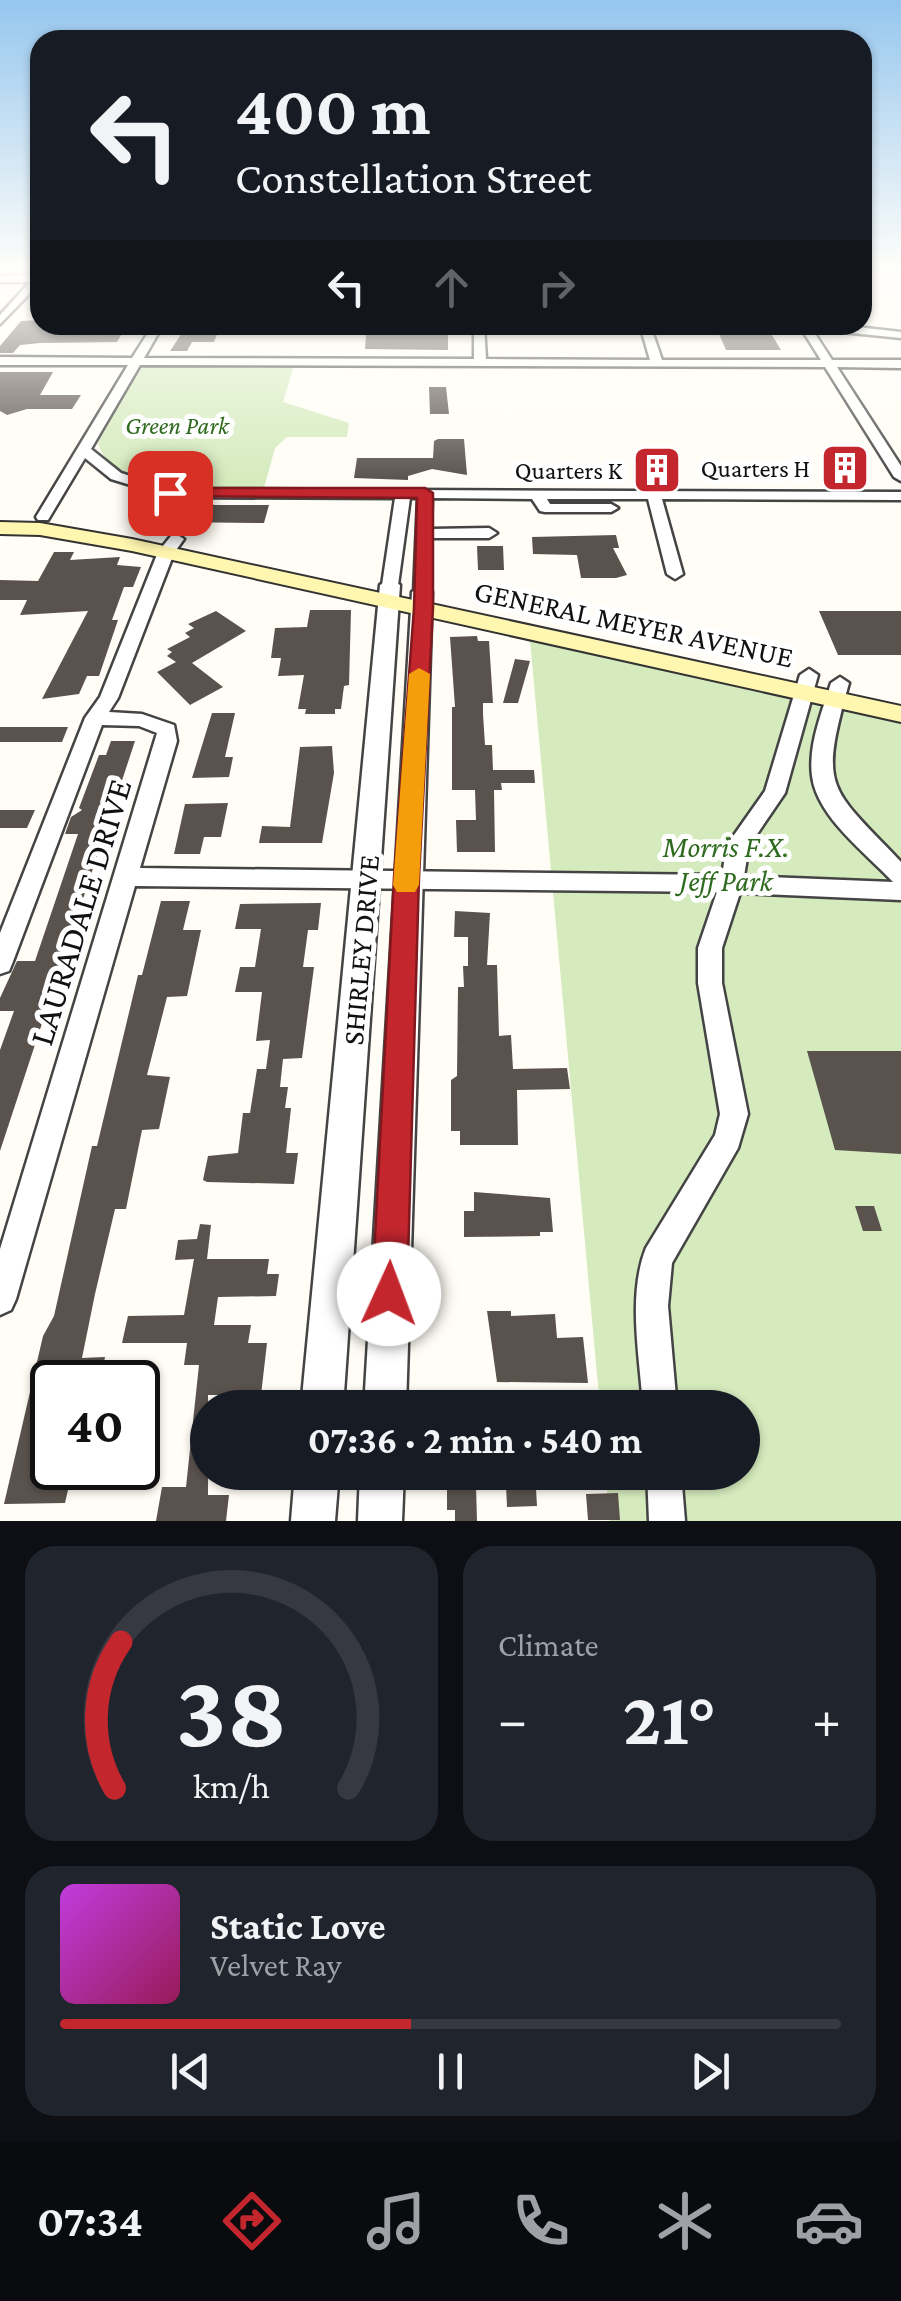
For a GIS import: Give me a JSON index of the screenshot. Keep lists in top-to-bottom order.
{
  "streets": {
    "main road": ["GENERAL MEYER AVENUE"],
    "street": ["LAURADALE DRIVE", "SHIRLEY DRIVE"]
  },
  "crossings": [
    ["GENERAL MEYER AVENUE", "SHIRLEY DRIVE"]
  ],
  "parks": ["Green Park", "Morris F.X. Jeff Park"],
  "places": {
    "building": ["Quarters H", "Quarters K"]
  },
  "page": {
    "turn": ["400 m", "Constellation Street"],
    "limit": "40",
    "trip": "07:36 · 2 min · 540 m",
    "tile": "Climate",
    "heat": ["−", "21°", "+"],
    "song": ["Static Love", "Velvet Ray"],
    "tabs": "07:34",
    "gauge": ["38", "km/h"]
  }
}
